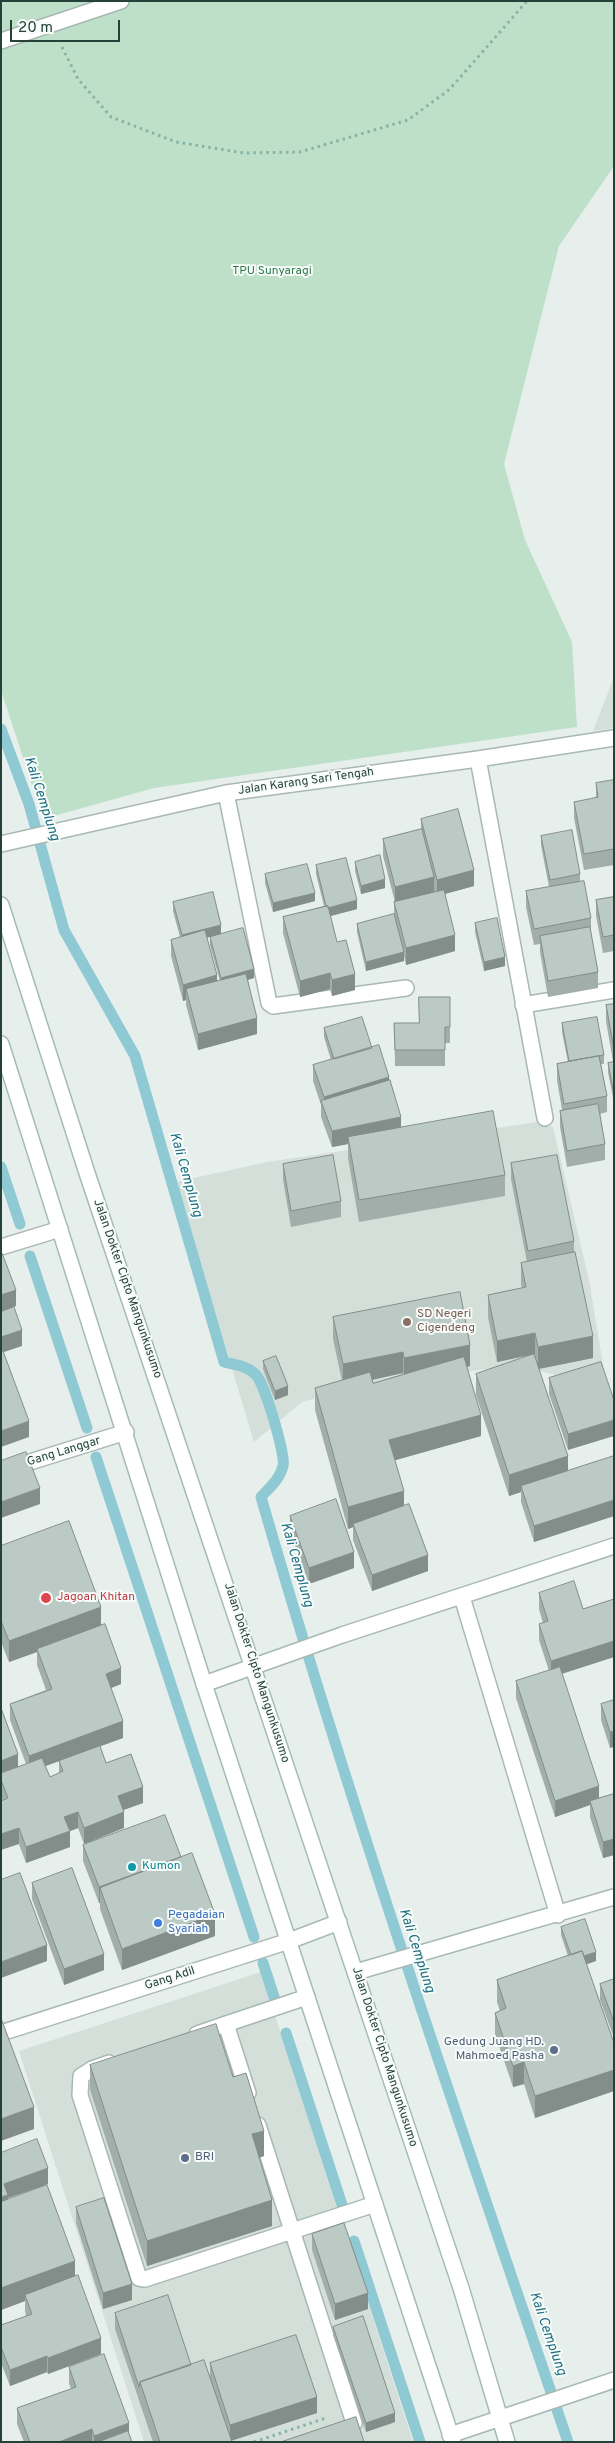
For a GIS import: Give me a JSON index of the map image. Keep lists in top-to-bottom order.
{
  "streets": {
    "street": [
      "Jalan Karang Sari Tengah",
      "Jalan Dokter Cipto Mangunkusumo",
      "Gang Langgar",
      "Gang Adil"
    ]
  },
  "crossings": [
    ["Jalan Dokter Cipto Mangunkusumo", "Gang Adil"]
  ],
  "water": ["Kali Cemplung"],
  "parks": ["TPU Sunyaragi"],
  "places": [
    "SD Negeri Cigendeng",
    "Jagoan Khitan",
    "Kumon",
    "Pegadaian Syariah",
    "Gedung Juang HD. Mahmoed Pasha",
    "BRI"
  ],
  "scale_bar": "20 m"
}
